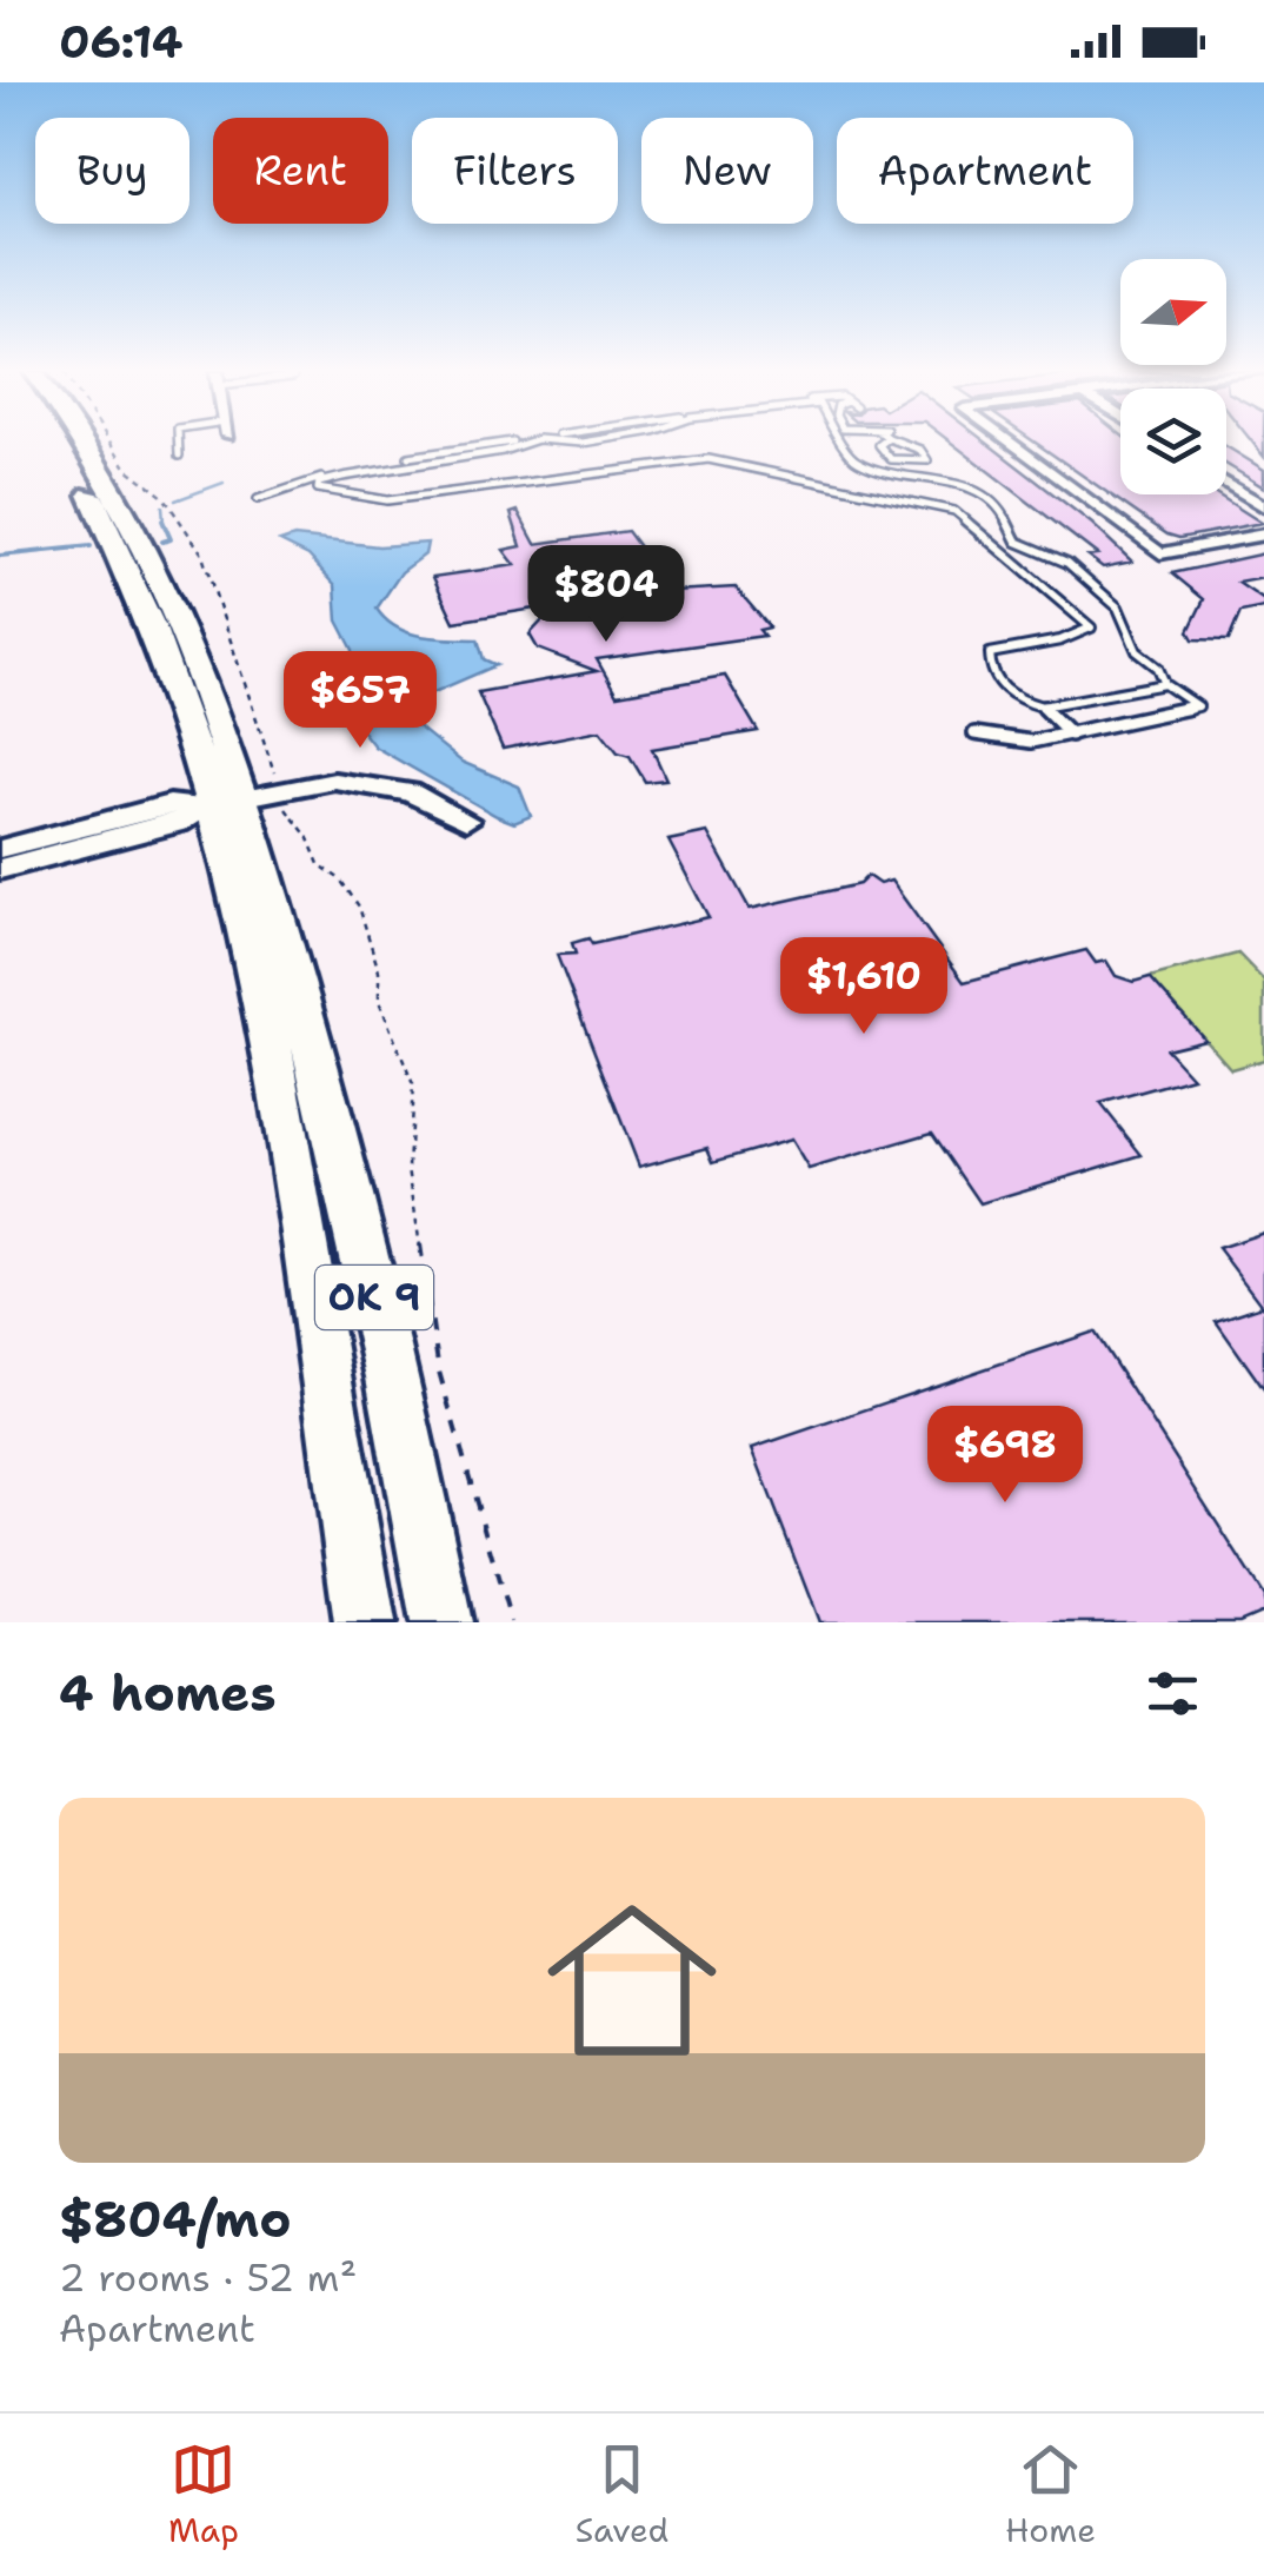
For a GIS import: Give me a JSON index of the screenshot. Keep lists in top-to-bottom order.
{
  "streets": {
    "highway": ["OK 9"]
  },
  "north": "right",
  "page": {
    "status": "06:14",
    "chip": [
      "Buy",
      "Rent",
      "Filters",
      "New",
      "Apartment"
    ],
    "price": [
      "$804",
      "$657",
      "$1,610",
      "$698"
    ],
    "heading": "4 homes",
    "list": [
      {
        "name": "$804/mo",
        "note": "2 rooms · 52 m² · Apartment"
      }
    ],
    "tabs": ["Map", "Saved", "Home"]
  }
}
